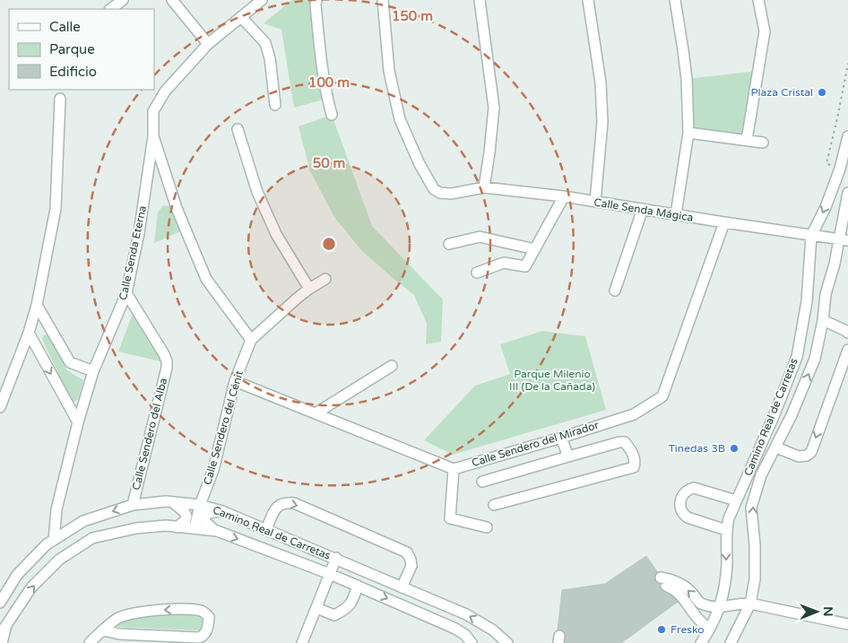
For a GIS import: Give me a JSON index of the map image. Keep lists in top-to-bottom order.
{
  "streets": {
    "street": [
      "Calle Senda Mágica",
      "Calle Senda Eterna",
      "Camino Real de Carretas",
      "Calle Sendero del Cénit",
      "Calle Sendero del Alba",
      "Calle Sendero del Mirador"
    ]
  },
  "crossings": [
    ["Calle Senda Mágica", "Camino Real de Carretas"],
    ["Calle Senda Mágica", "Calle Sendero del Mirador"],
    ["Calle Senda Eterna", "Camino Real de Carretas"],
    ["Calle Senda Eterna", "Calle Sendero del Alba"],
    ["Camino Real de Carretas", "Calle Sendero del Cénit"],
    ["Camino Real de Carretas", "Calle Sendero del Alba"]
  ],
  "parks": ["Parque Milenio III (De la Cañada)"],
  "places": ["Plaza Cristal", "Tinedas 3B", "Fresko"],
  "legend": ["Calle", "Parque", "Edificio"],
  "north": "right",
  "rings": ["150 m", "100 m", "50 m"]
}
